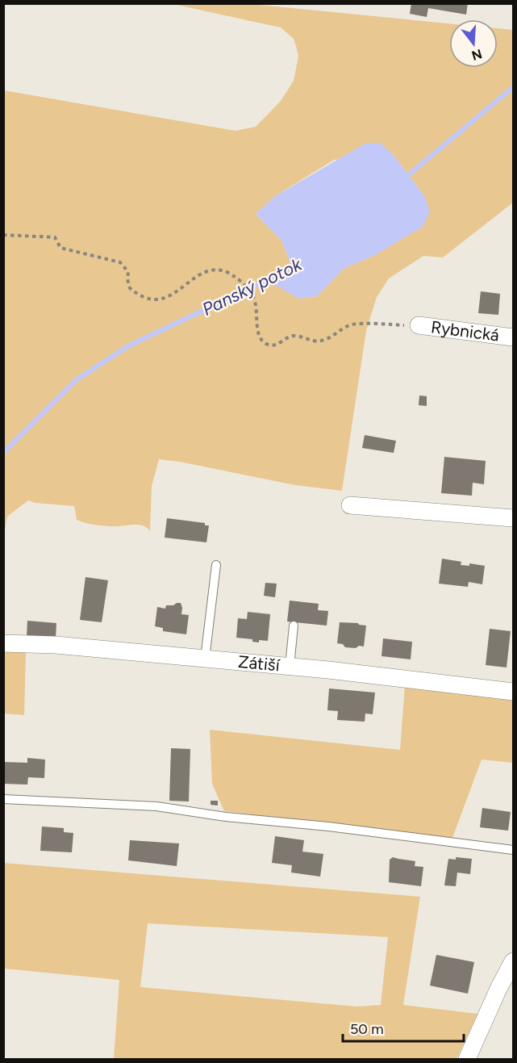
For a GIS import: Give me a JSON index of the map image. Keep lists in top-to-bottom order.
{
  "streets": {
    "street": ["Rybnická", "Zátiší"]
  },
  "water": ["Panský potok"],
  "scale_bar": "50 m",
  "north": "bottom"
}
